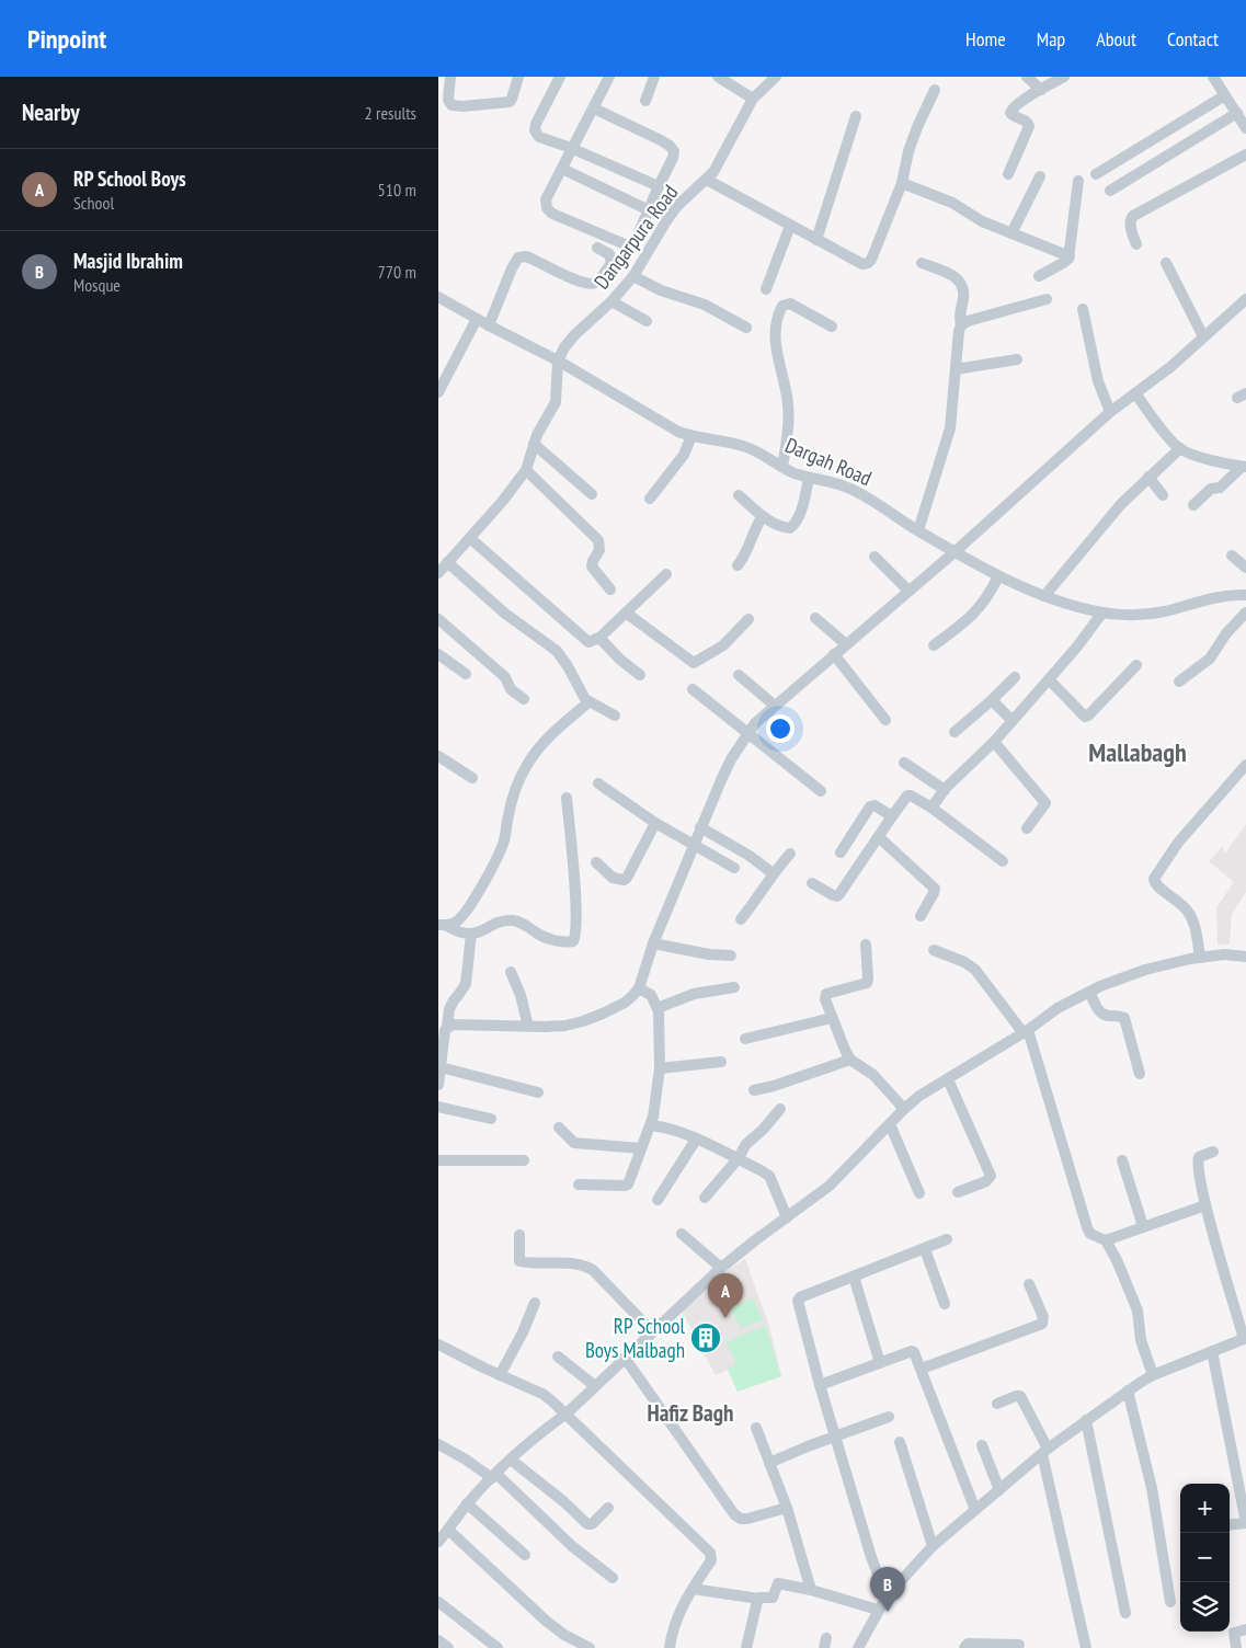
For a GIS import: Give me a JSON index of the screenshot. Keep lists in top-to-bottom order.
{
  "streets": {
    "street": ["Dangarpura Road", "Dargah Road"]
  },
  "crossings": [
    ["Dangarpura Road", "Dargah Road"]
  ],
  "districts": ["Mallabagh", "Hafiz Bagh"],
  "places": {
    "building": ["RP School Boys Malbagh"]
  },
  "page": {
    "header": "Pinpoint",
    "nav": [
      "Home",
      "Map",
      "About",
      "Contact"
    ],
    "heading": ["Nearby", "2 results"],
    "list": [
      {
        "mark": "A",
        "name": "RP School Boys",
        "note": "School",
        "value": "510 m"
      },
      {
        "mark": "B",
        "name": "Masjid Ibrahim",
        "note": "Mosque",
        "value": "770 m"
      }
    ],
    "pins": ["A", "B"],
    "map_buttons": ["+", "−"]
  }
}
